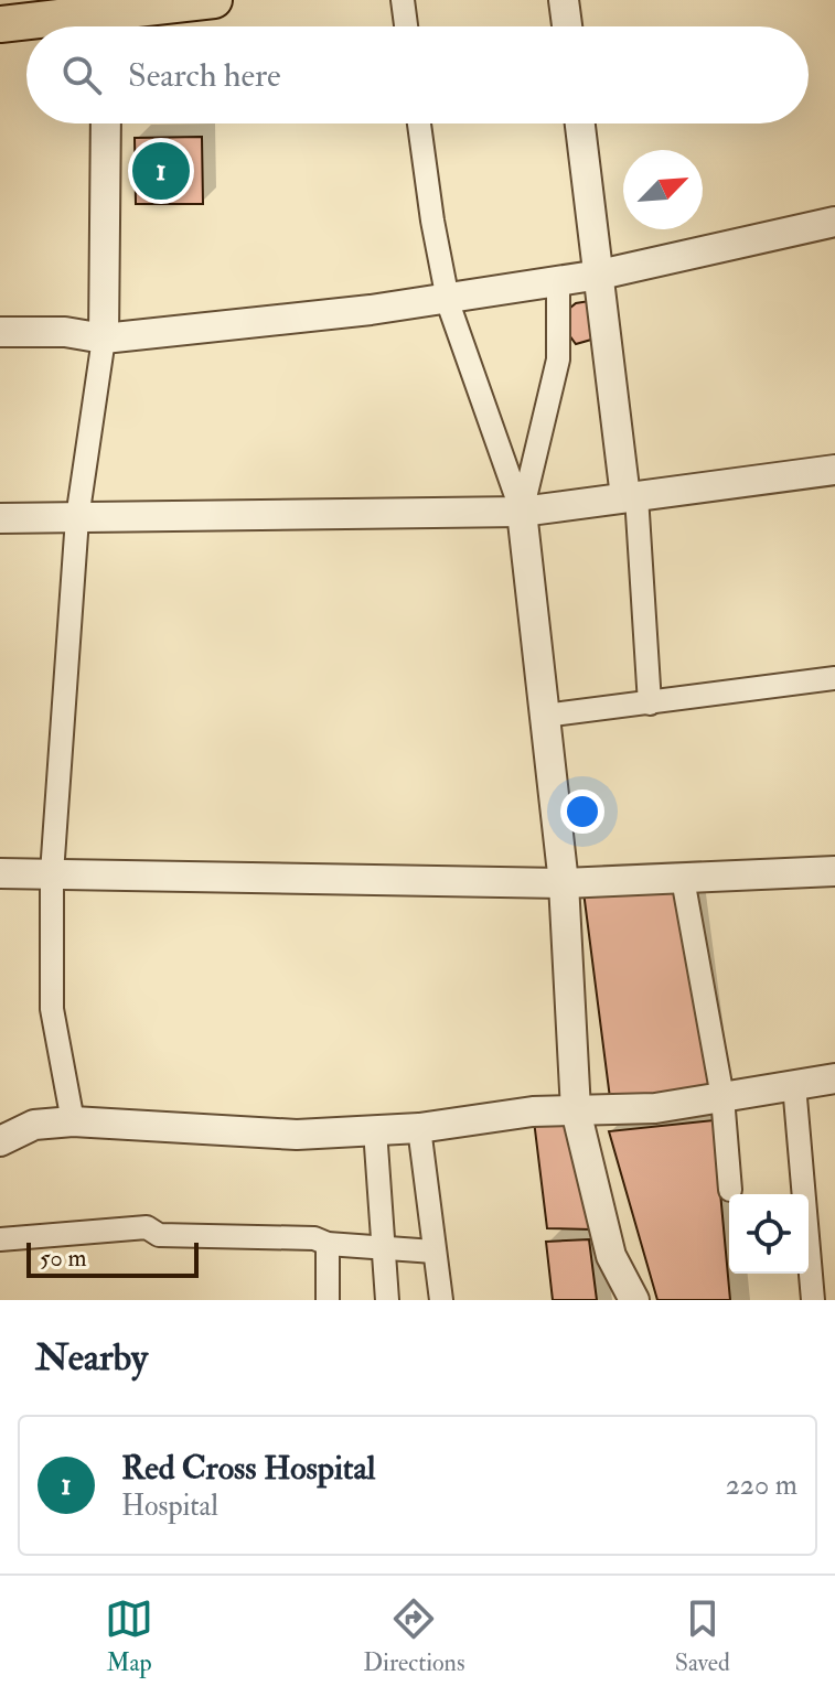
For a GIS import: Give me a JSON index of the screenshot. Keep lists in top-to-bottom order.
{
  "scale_bar": "50 m",
  "north": "top right",
  "page": {
    "search": "Search here",
    "pins": "1",
    "scale": "50 m",
    "heading": "Nearby",
    "list": [
      {
        "mark": "1",
        "name": "Red Cross Hospital",
        "note": "Hospital",
        "value": "220 m"
      }
    ],
    "nav": ["Map", "Directions", "Saved"]
  }
}
